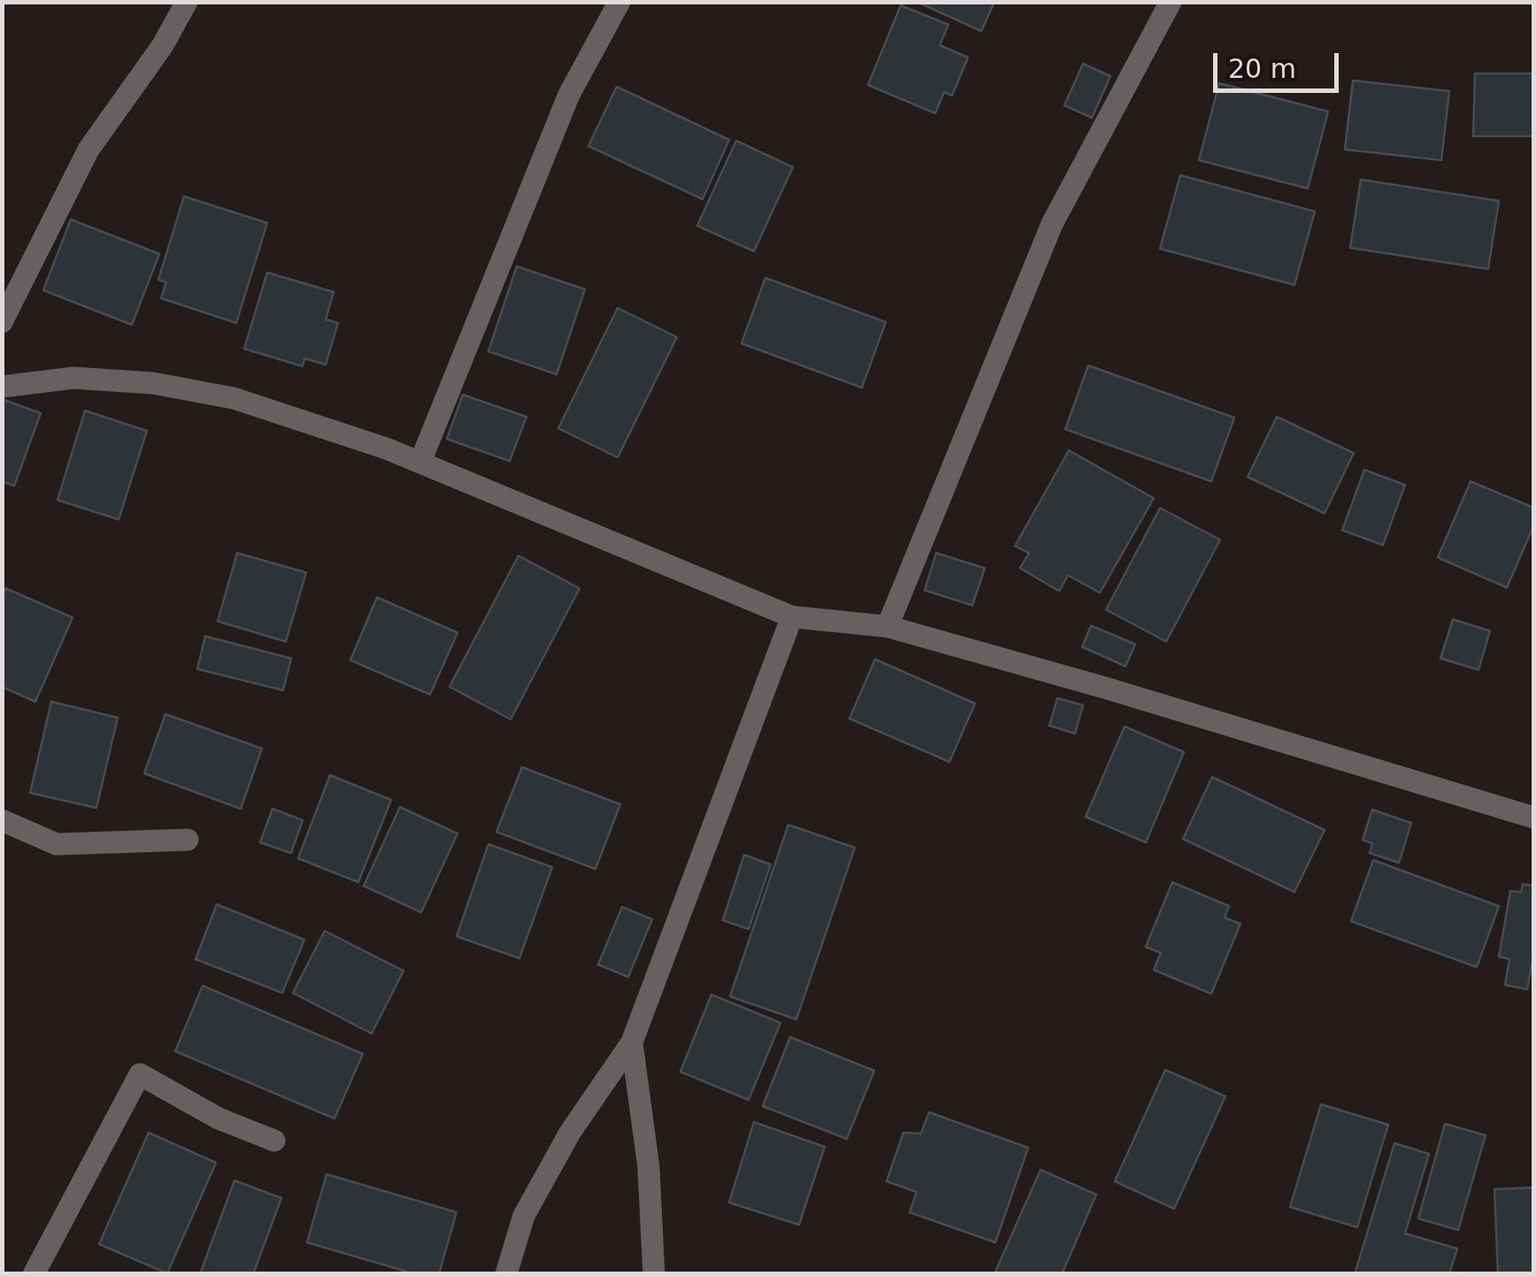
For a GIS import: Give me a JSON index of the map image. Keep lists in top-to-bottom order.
{
  "scale_bar": "20 m"
}
